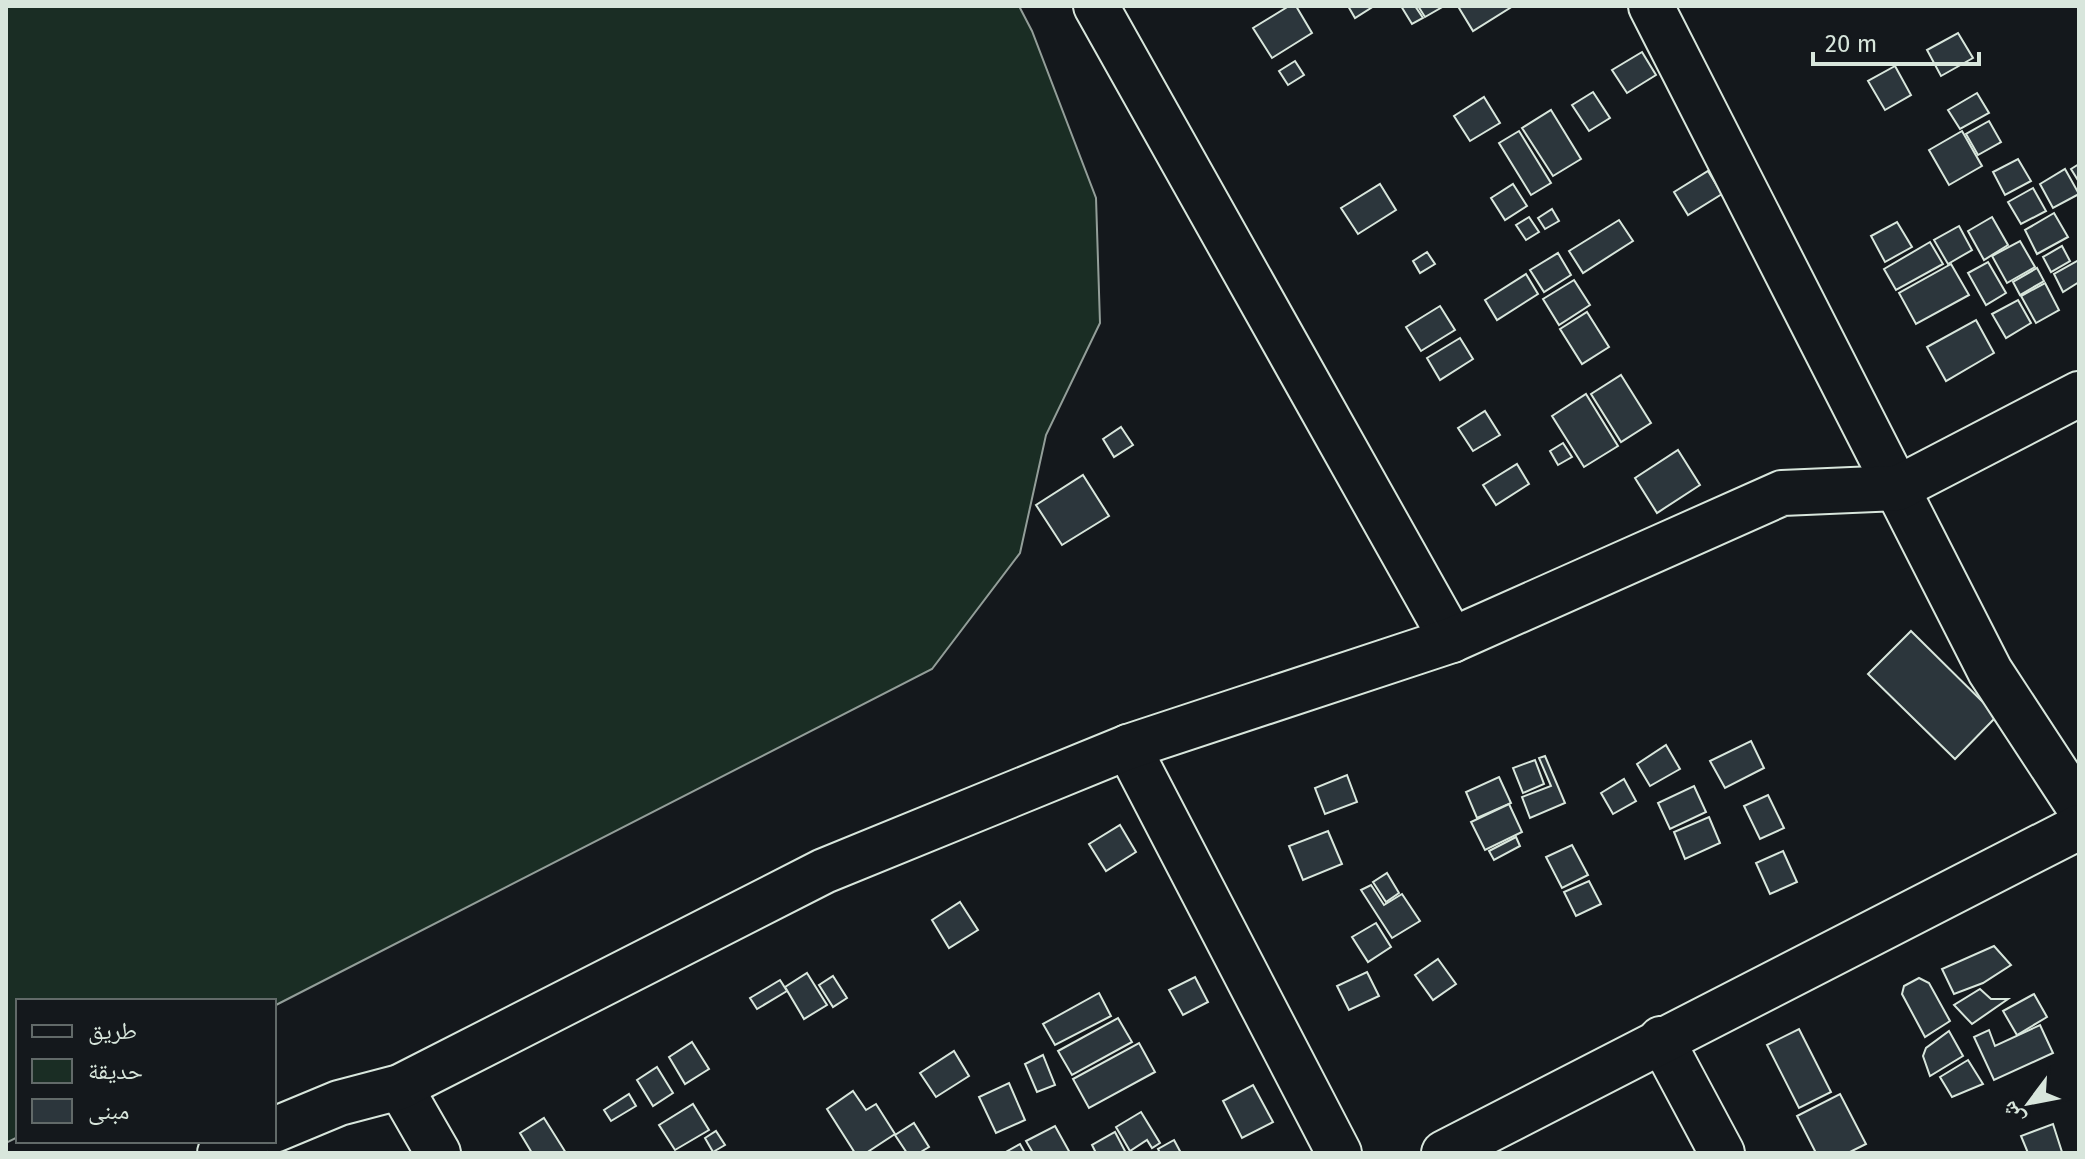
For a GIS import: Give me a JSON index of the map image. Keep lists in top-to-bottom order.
{
  "legend": ["طريق", "حديقة", "مبنى"],
  "scale_bar": "20 m",
  "north": "bottom left"
}
